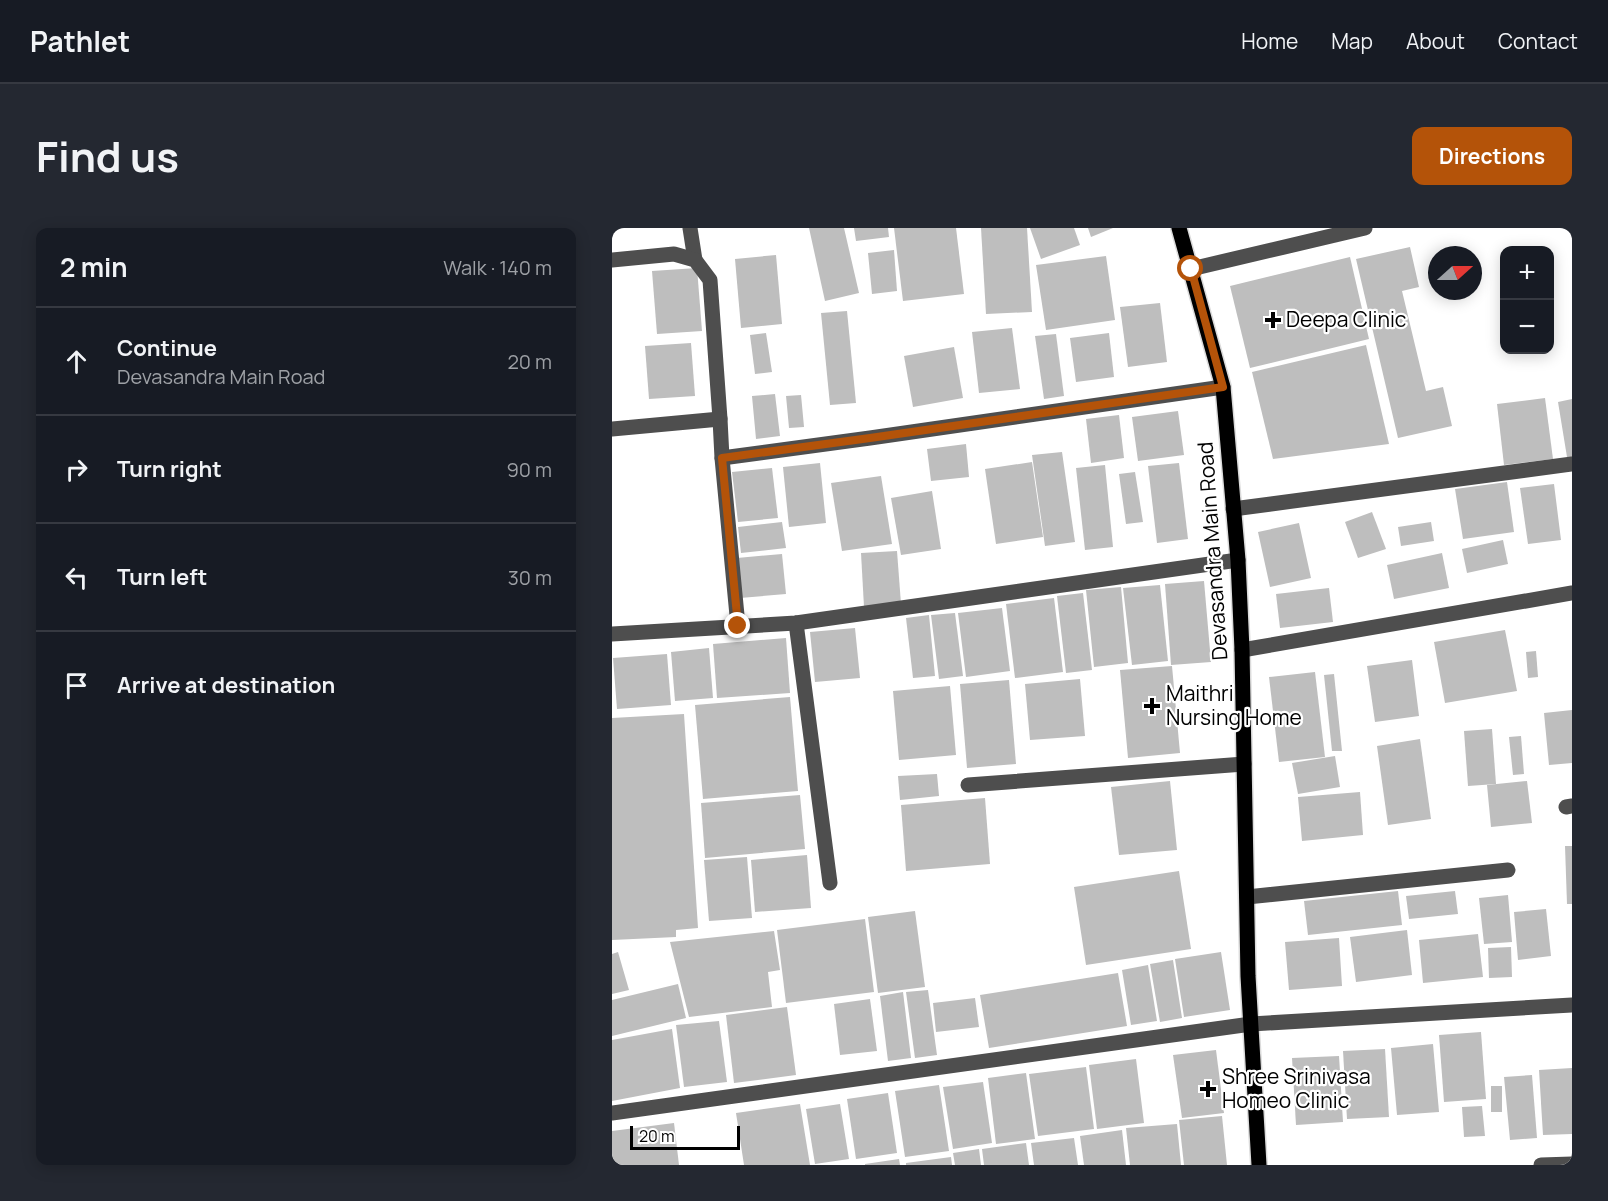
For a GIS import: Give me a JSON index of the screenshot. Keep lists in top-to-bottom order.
{
  "streets": {
    "main road": ["Devasandra Main Road"]
  },
  "places": {
    "health": ["Deepa Clinic", "Maithri Nursing Home", "Shree Srinivasa Homeo Clinic"]
  },
  "scale_bar": "20 m",
  "north": "right",
  "page": {
    "header": "Pathlet",
    "nav": [
      "Home",
      "Map",
      "About",
      "Contact"
    ],
    "title": "Find us",
    "buttons": "Directions",
    "heading": ["2 min", "Walk · 140 m"],
    "map_buttons": ["+", "−"],
    "list": [
      ["Continue", "Devasandra Main Road", "20 m"],
      ["Turn right", "90 m"],
      ["Turn left", "30 m"],
      "Arrive at destination"
    ],
    "scale": "20 m"
  }
}
